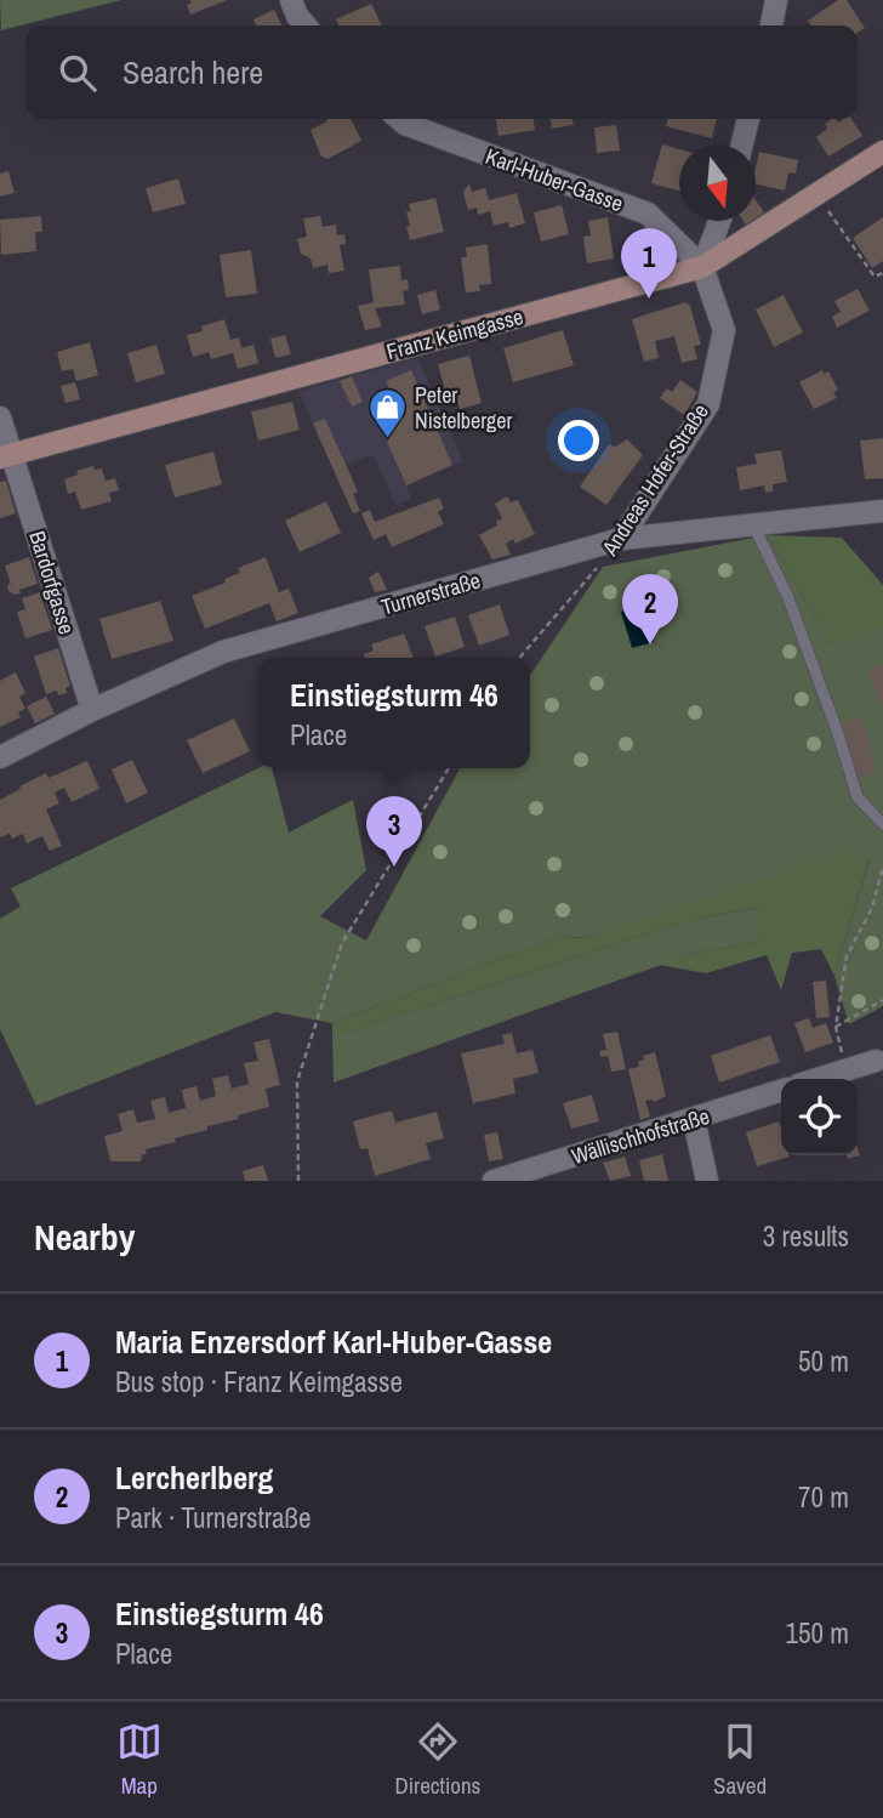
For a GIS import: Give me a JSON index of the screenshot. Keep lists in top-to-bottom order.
{
  "streets": {
    "main road": ["Franz Keimgasse"],
    "street": [
      "Karl-Huber-Gasse",
      "Andreas Hofer-Straße",
      "Bardorfgasse",
      "Turnerstraße",
      "Wällischhofstraße"
    ]
  },
  "crossings": [
    ["Karl-Huber-Gasse", "Franz Keimgasse"],
    ["Karl-Huber-Gasse", "Andreas Hofer-Straße"],
    ["Franz Keimgasse", "Andreas Hofer-Straße"],
    ["Franz Keimgasse", "Bardorfgasse"],
    ["Andreas Hofer-Straße", "Turnerstraße"],
    ["Bardorfgasse", "Turnerstraße"]
  ],
  "places": {
    "shop": ["Peter Nistelberger"]
  },
  "north": "bottom",
  "page": {
    "search": "Search here",
    "pins": ["1", "2", "3"],
    "popup": ["Einstiegsturm 46", "Place"],
    "heading": ["Nearby", "3 results"],
    "list": [
      {
        "mark": "1",
        "name": "Maria Enzersdorf Karl-Huber-Gasse",
        "note": "Bus stop · Franz Keimgasse",
        "value": "50 m"
      },
      {
        "mark": "2",
        "name": "Lercherlberg",
        "note": "Park · Turnerstraße",
        "value": "70 m"
      },
      {
        "mark": "3",
        "name": "Einstiegsturm 46",
        "note": "Place",
        "value": "150 m"
      }
    ],
    "nav": ["Map", "Directions", "Saved"]
  }
}
